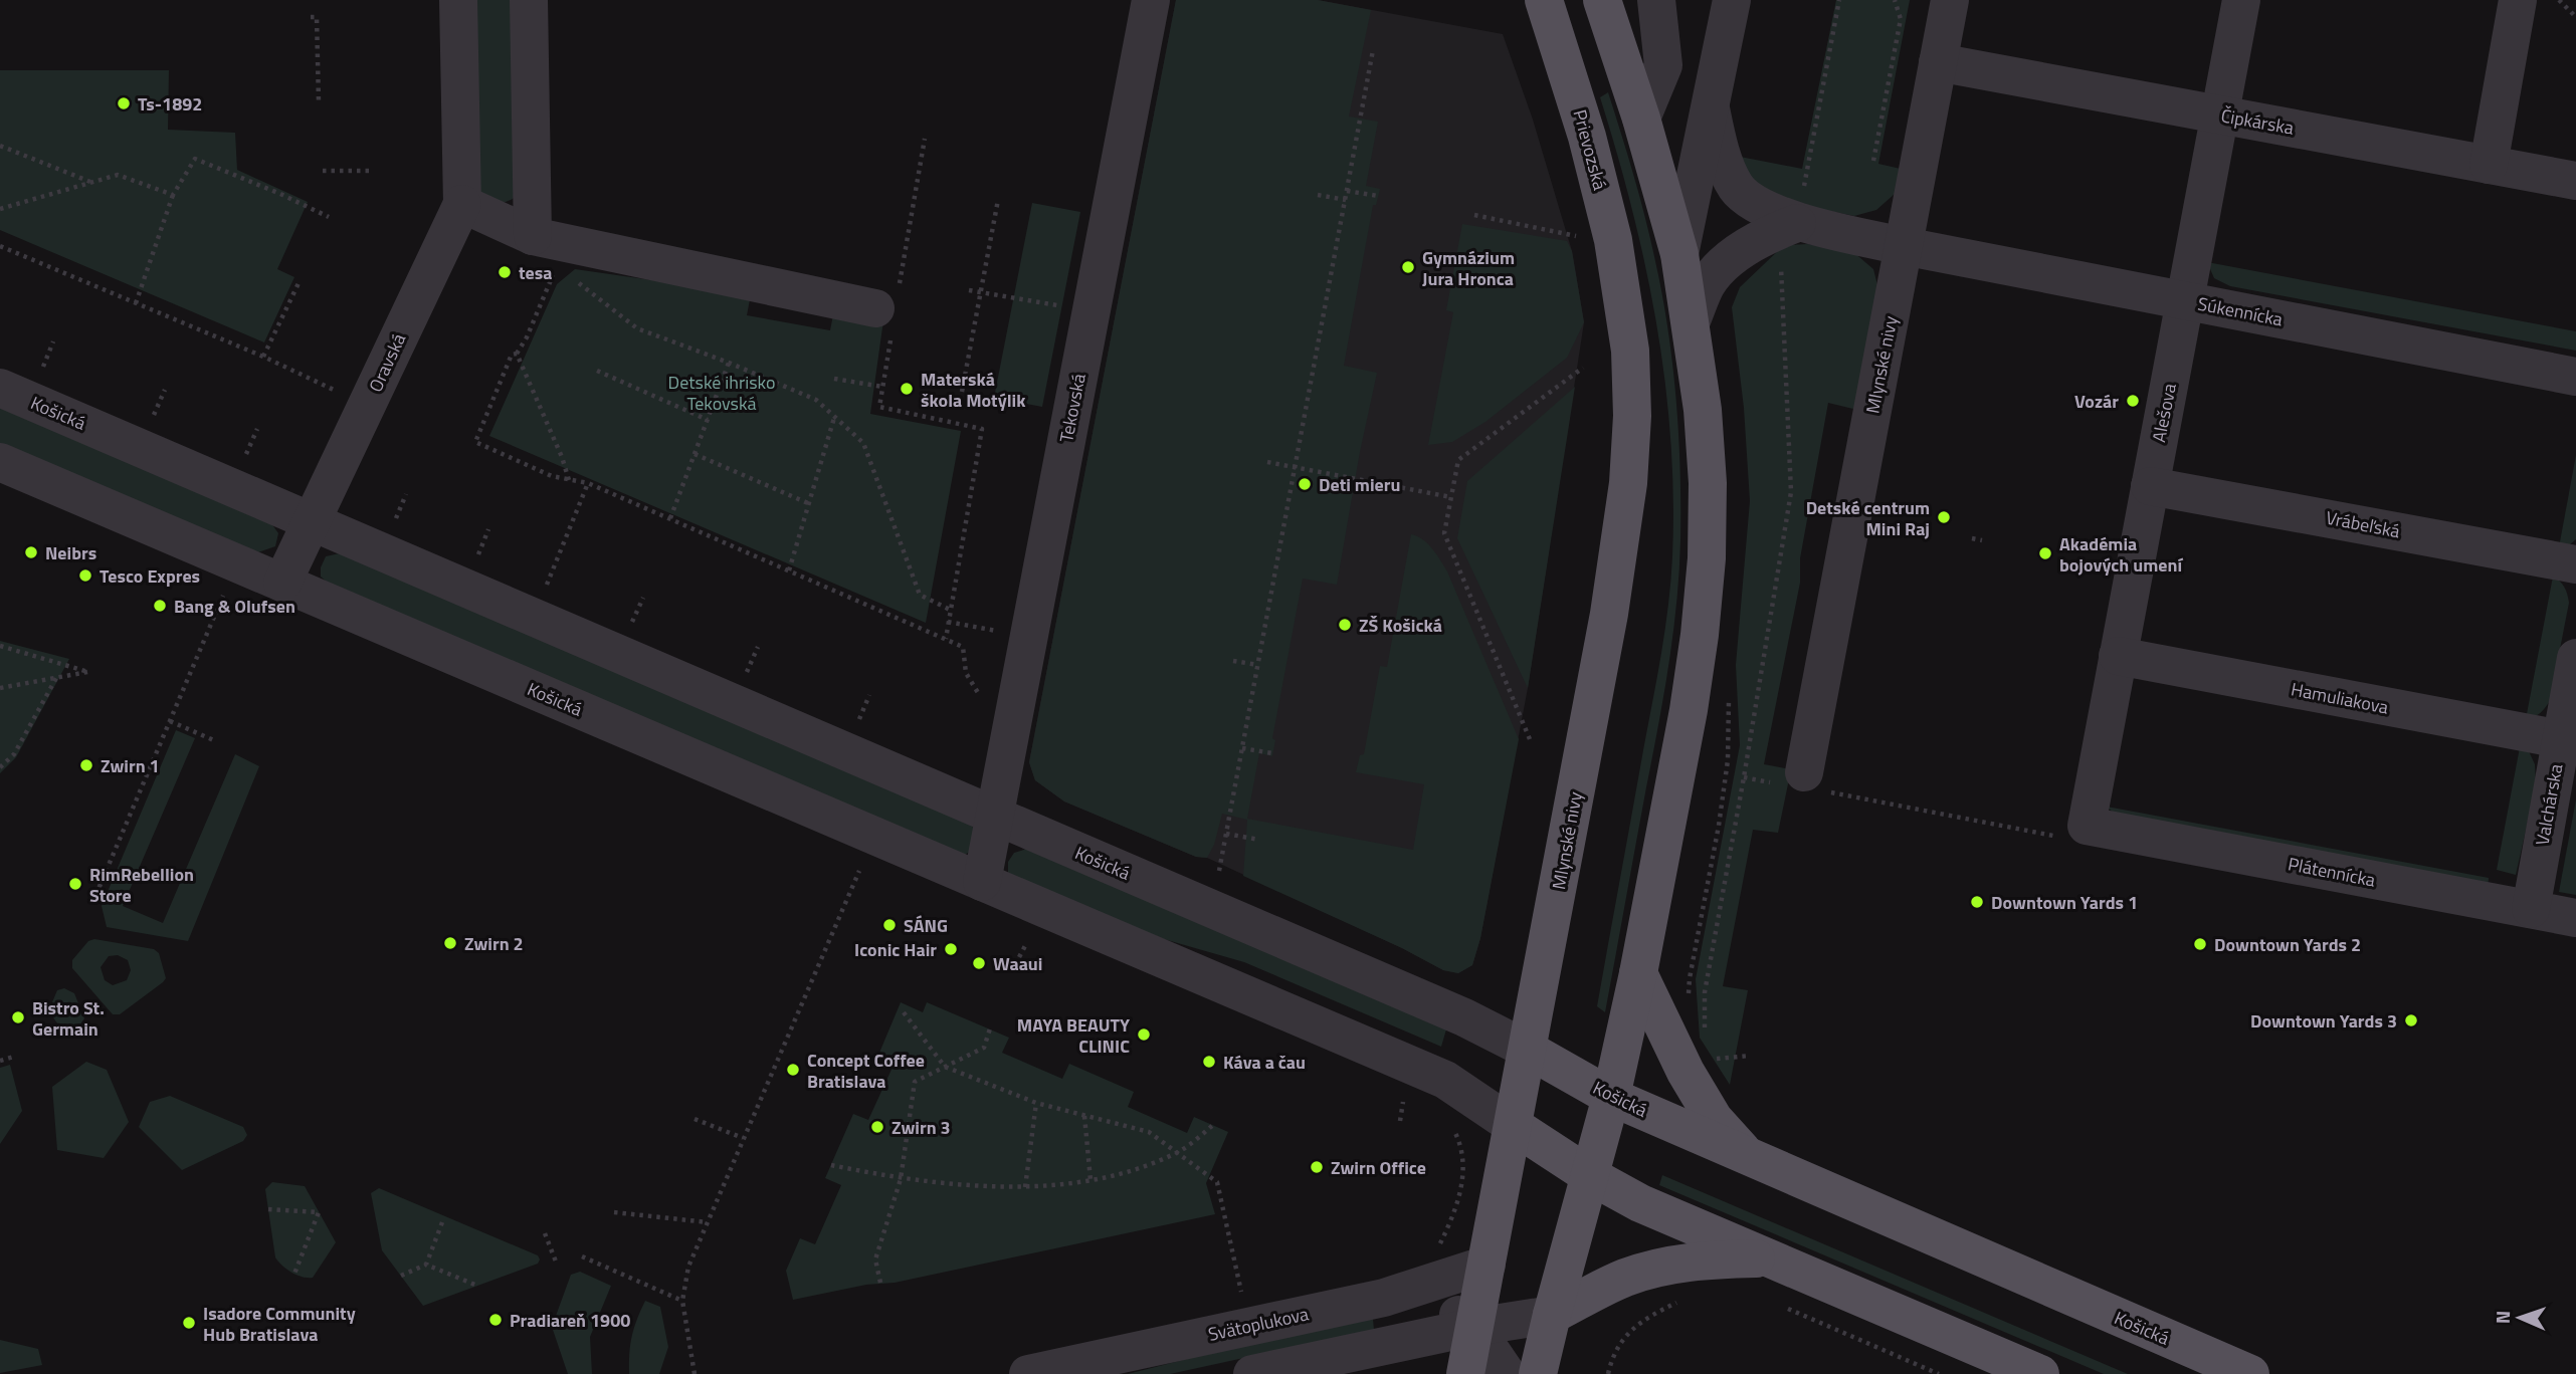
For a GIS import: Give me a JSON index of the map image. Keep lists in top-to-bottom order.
{
  "streets": {
    "main road": ["Prievozská", "Mlynské nivy", "Košická"],
    "street": [
      "Čipkárska",
      "Súkennícka",
      "Oravská",
      "Tekovská",
      "Alešova",
      "Vrábeľská",
      "Hamuliakova",
      "Valchárska",
      "Plátennícka",
      "Svätoplukova"
    ]
  },
  "crossings": [
    ["Čipkárska", "Mlynské nivy"],
    ["Čipkárska", "Alešova"],
    ["Prievozská", "Mlynské nivy"],
    ["Súkennícka", "Mlynské nivy"],
    ["Súkennícka", "Alešova"],
    ["Oravská", "Košická"],
    ["Mlynské nivy", "Košická"],
    ["Mlynské nivy", "Svätoplukova"],
    ["Tekovská", "Košická"],
    ["Alešova", "Vrábeľská"],
    ["Alešova", "Hamuliakova"],
    ["Alešova", "Plátennícka"],
    ["Hamuliakova", "Valchárska"],
    ["Valchárska", "Plátennícka"]
  ],
  "parks": ["Detské ihrisko Tekovská"],
  "places": [
    "Ts-1892",
    "Gymnázium Jura Hronca",
    "tesa",
    "Materská škola Motýlik",
    "Vozár",
    "Deti mieru",
    "Detské centrum Mini Raj",
    "Neibrs",
    "Akadémia bojových umení",
    "Tesco Expres",
    "Bang & Olufsen",
    "ZŠ Košická",
    "Zwirn 1",
    "RimRebellion Store",
    "Downtown Yards 1",
    "SÁNG",
    "Zwirn 2",
    "Downtown Yards 2",
    "Iconic Hair",
    "Waaui",
    "Bistro St. Germain",
    "Downtown Yards 3",
    "MAYA BEAUTY CLINIC",
    "Káva a čau",
    "Concept Coffee Bratislava",
    "Zwirn 3",
    "Zwirn Office",
    "Pradiareň 1900",
    "Isadore Community Hub Bratislava"
  ],
  "north": "left"
}
